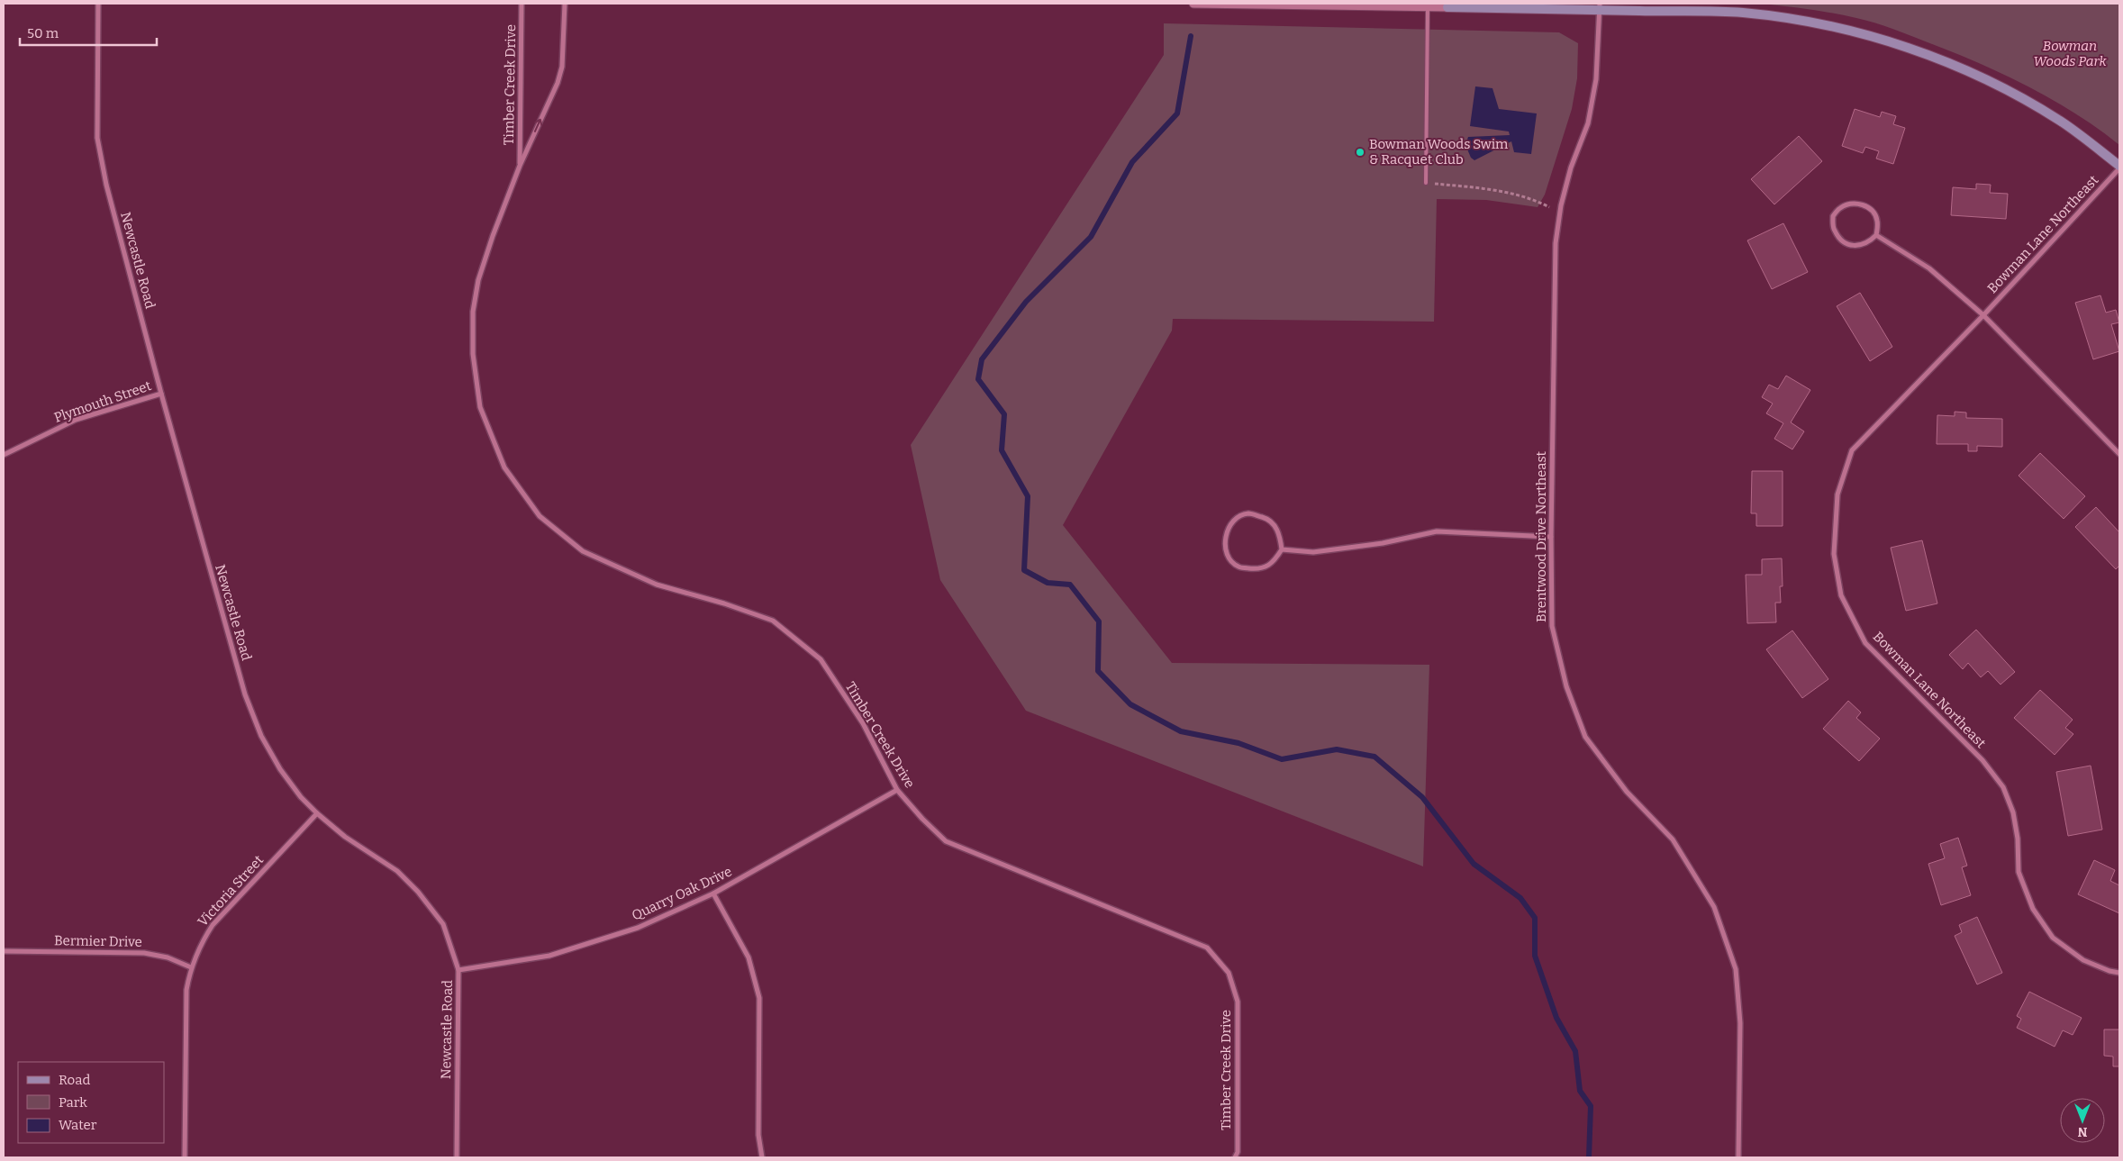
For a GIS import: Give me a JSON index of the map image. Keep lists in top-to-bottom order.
{
  "streets": {
    "street": [
      "Timber Creek Drive",
      "Bowman Lane Northeast",
      "Newcastle Road",
      "Plymouth Street",
      "Brentwood Drive Northeast",
      "Victoria Street",
      "Quarry Oak Drive",
      "Bermier Drive"
    ]
  },
  "crossings": [
    ["Timber Creek Drive", "Quarry Oak Drive"],
    ["Newcastle Road", "Plymouth Street"],
    ["Newcastle Road", "Victoria Street"],
    ["Newcastle Road", "Quarry Oak Drive"],
    ["Victoria Street", "Bermier Drive"]
  ],
  "parks": ["Bowman Woods Park"],
  "places": ["Bowman Woods Swim & Racquet Club"],
  "legend": ["Road", "Park", "Water"],
  "scale_bar": "50 m",
  "north": "bottom"
}
